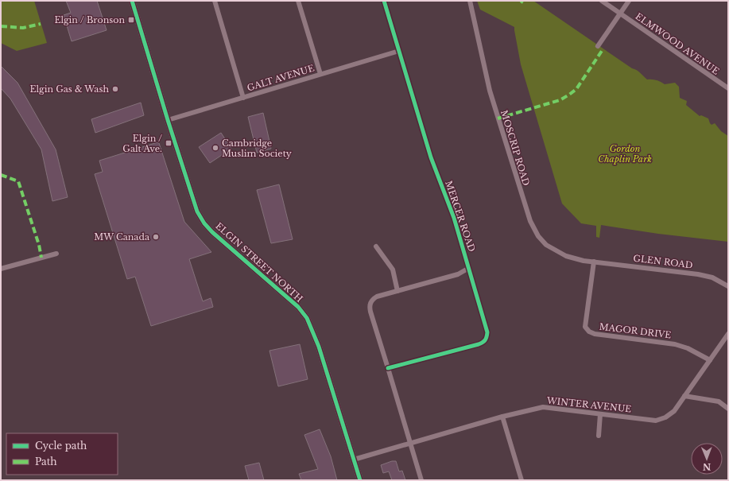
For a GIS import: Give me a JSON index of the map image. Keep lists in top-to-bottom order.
{
  "streets": {
    "street": [
      "ELMWOOD AVENUE",
      "GALT AVENUE",
      "MOSCRIP ROAD",
      "MERCER ROAD",
      "GLEN ROAD",
      "ELGIN STREET NORTH",
      "MAGOR DRIVE",
      "WINTER AVENUE"
    ]
  },
  "crossings": [
    ["GALT AVENUE", "MERCER ROAD"],
    ["GALT AVENUE", "ELGIN STREET NORTH"],
    ["MOSCRIP ROAD", "GLEN ROAD"],
    ["MOSCRIP ROAD", "MAGOR DRIVE"],
    ["GLEN ROAD", "MAGOR DRIVE"],
    ["ELGIN STREET NORTH", "WINTER AVENUE"],
    ["MAGOR DRIVE", "WINTER AVENUE"]
  ],
  "parks": ["Gordon Chaplin Park"],
  "places": {
    "transit": ["Elgin / Bronson", "Elgin / Galt Ave."],
    "other": ["Elgin Gas & Wash", "Cambridge Muslim Society", "MW Canada"]
  },
  "legend": ["Cycle path", "Path"],
  "north": "bottom"
}
